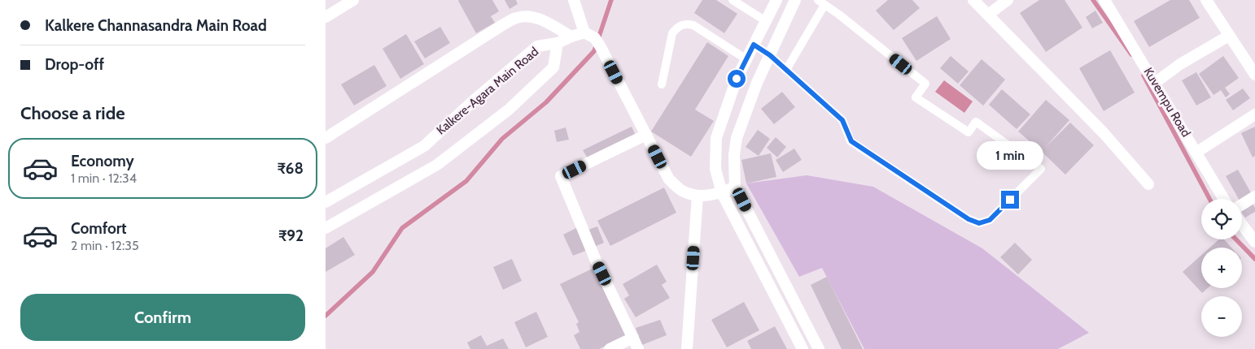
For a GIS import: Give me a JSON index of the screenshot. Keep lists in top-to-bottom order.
{
  "streets": {
    "street": ["Kalkere-Agara Main Road", "Kuvempu Road"]
  },
  "page": {
    "banner": ["Kalkere Channasandra Main Road", "Drop-off"],
    "heading": "Choose a ride",
    "list": [
      {
        "name": "Economy",
        "note": "1 min · 12:34",
        "value": "₹68"
      },
      {
        "name": "Comfort",
        "note": "2 min · 12:35",
        "value": "₹92"
      }
    ],
    "bubble": "1 min",
    "map_buttons": ["+", "−"],
    "buttons": "Confirm"
  }
}
